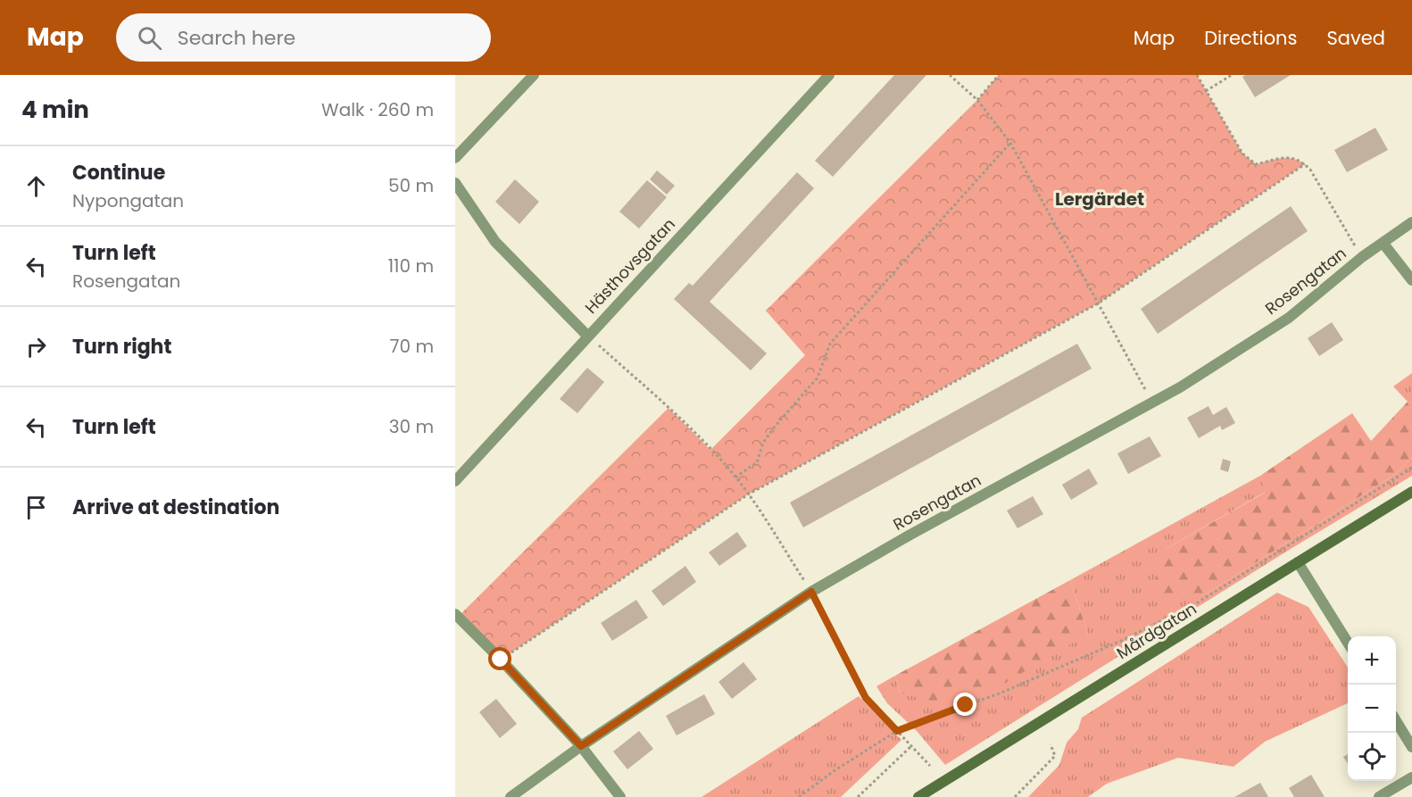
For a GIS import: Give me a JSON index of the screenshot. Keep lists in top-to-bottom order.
{
  "streets": {
    "street": ["Hästhovsgatan", "Rosengatan", "Mårdgatan"]
  },
  "districts": ["Lergärdet"],
  "page": {
    "header": "Map",
    "search": "Search here",
    "nav": ["Map", "Directions", "Saved"],
    "heading": ["4 min", "Walk · 260 m"],
    "list": [
      ["Continue", "Nypongatan", "50 m"],
      ["Turn left", "Rosengatan", "110 m"],
      ["Turn right", "70 m"],
      ["Turn left", "30 m"],
      "Arrive at destination"
    ],
    "map_buttons": ["+", "−"]
  }
}
